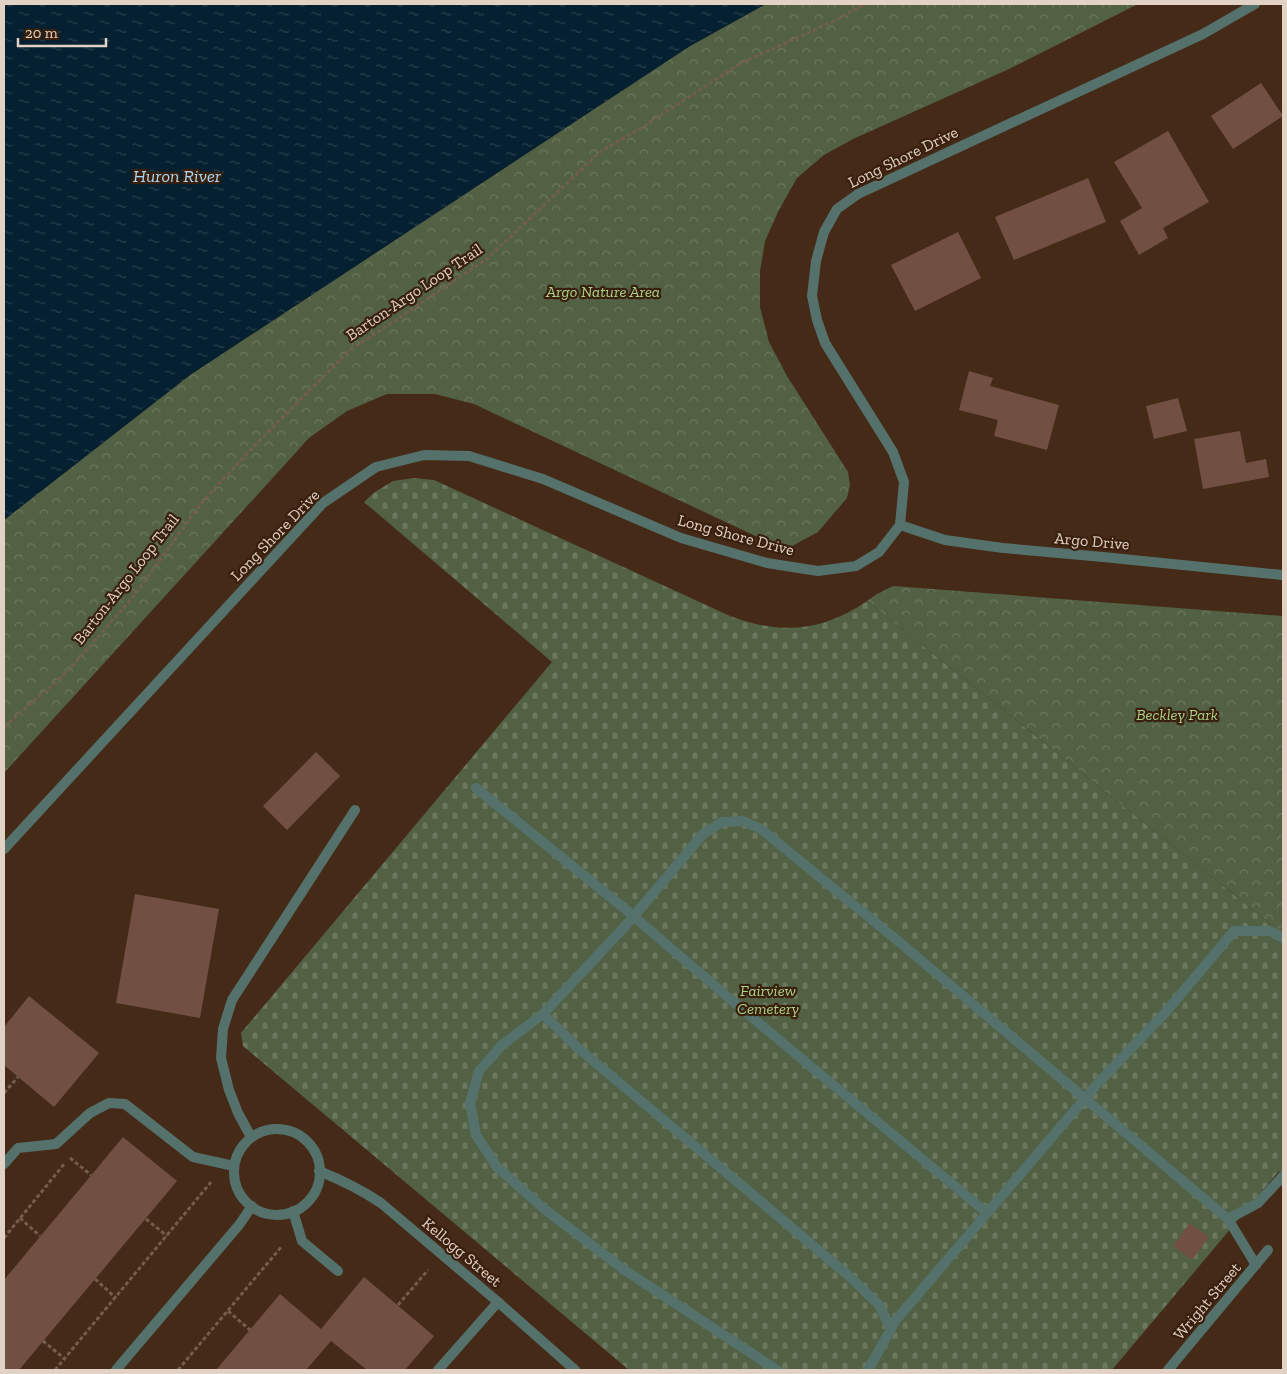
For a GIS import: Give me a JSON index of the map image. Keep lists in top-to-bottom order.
{
  "streets": {
    "street": [
      "Long Shore Drive",
      "Argo Drive",
      "Kellogg Street",
      "Wright Street"
    ],
    "path": ["Barton-Argo Loop Trail"]
  },
  "crossings": [
    ["Long Shore Drive", "Argo Drive"]
  ],
  "water": ["Huron River"],
  "parks": ["Argo Nature Area", "Beckley Park", "Fairview Cemetery"],
  "scale_bar": "20 m"
}
